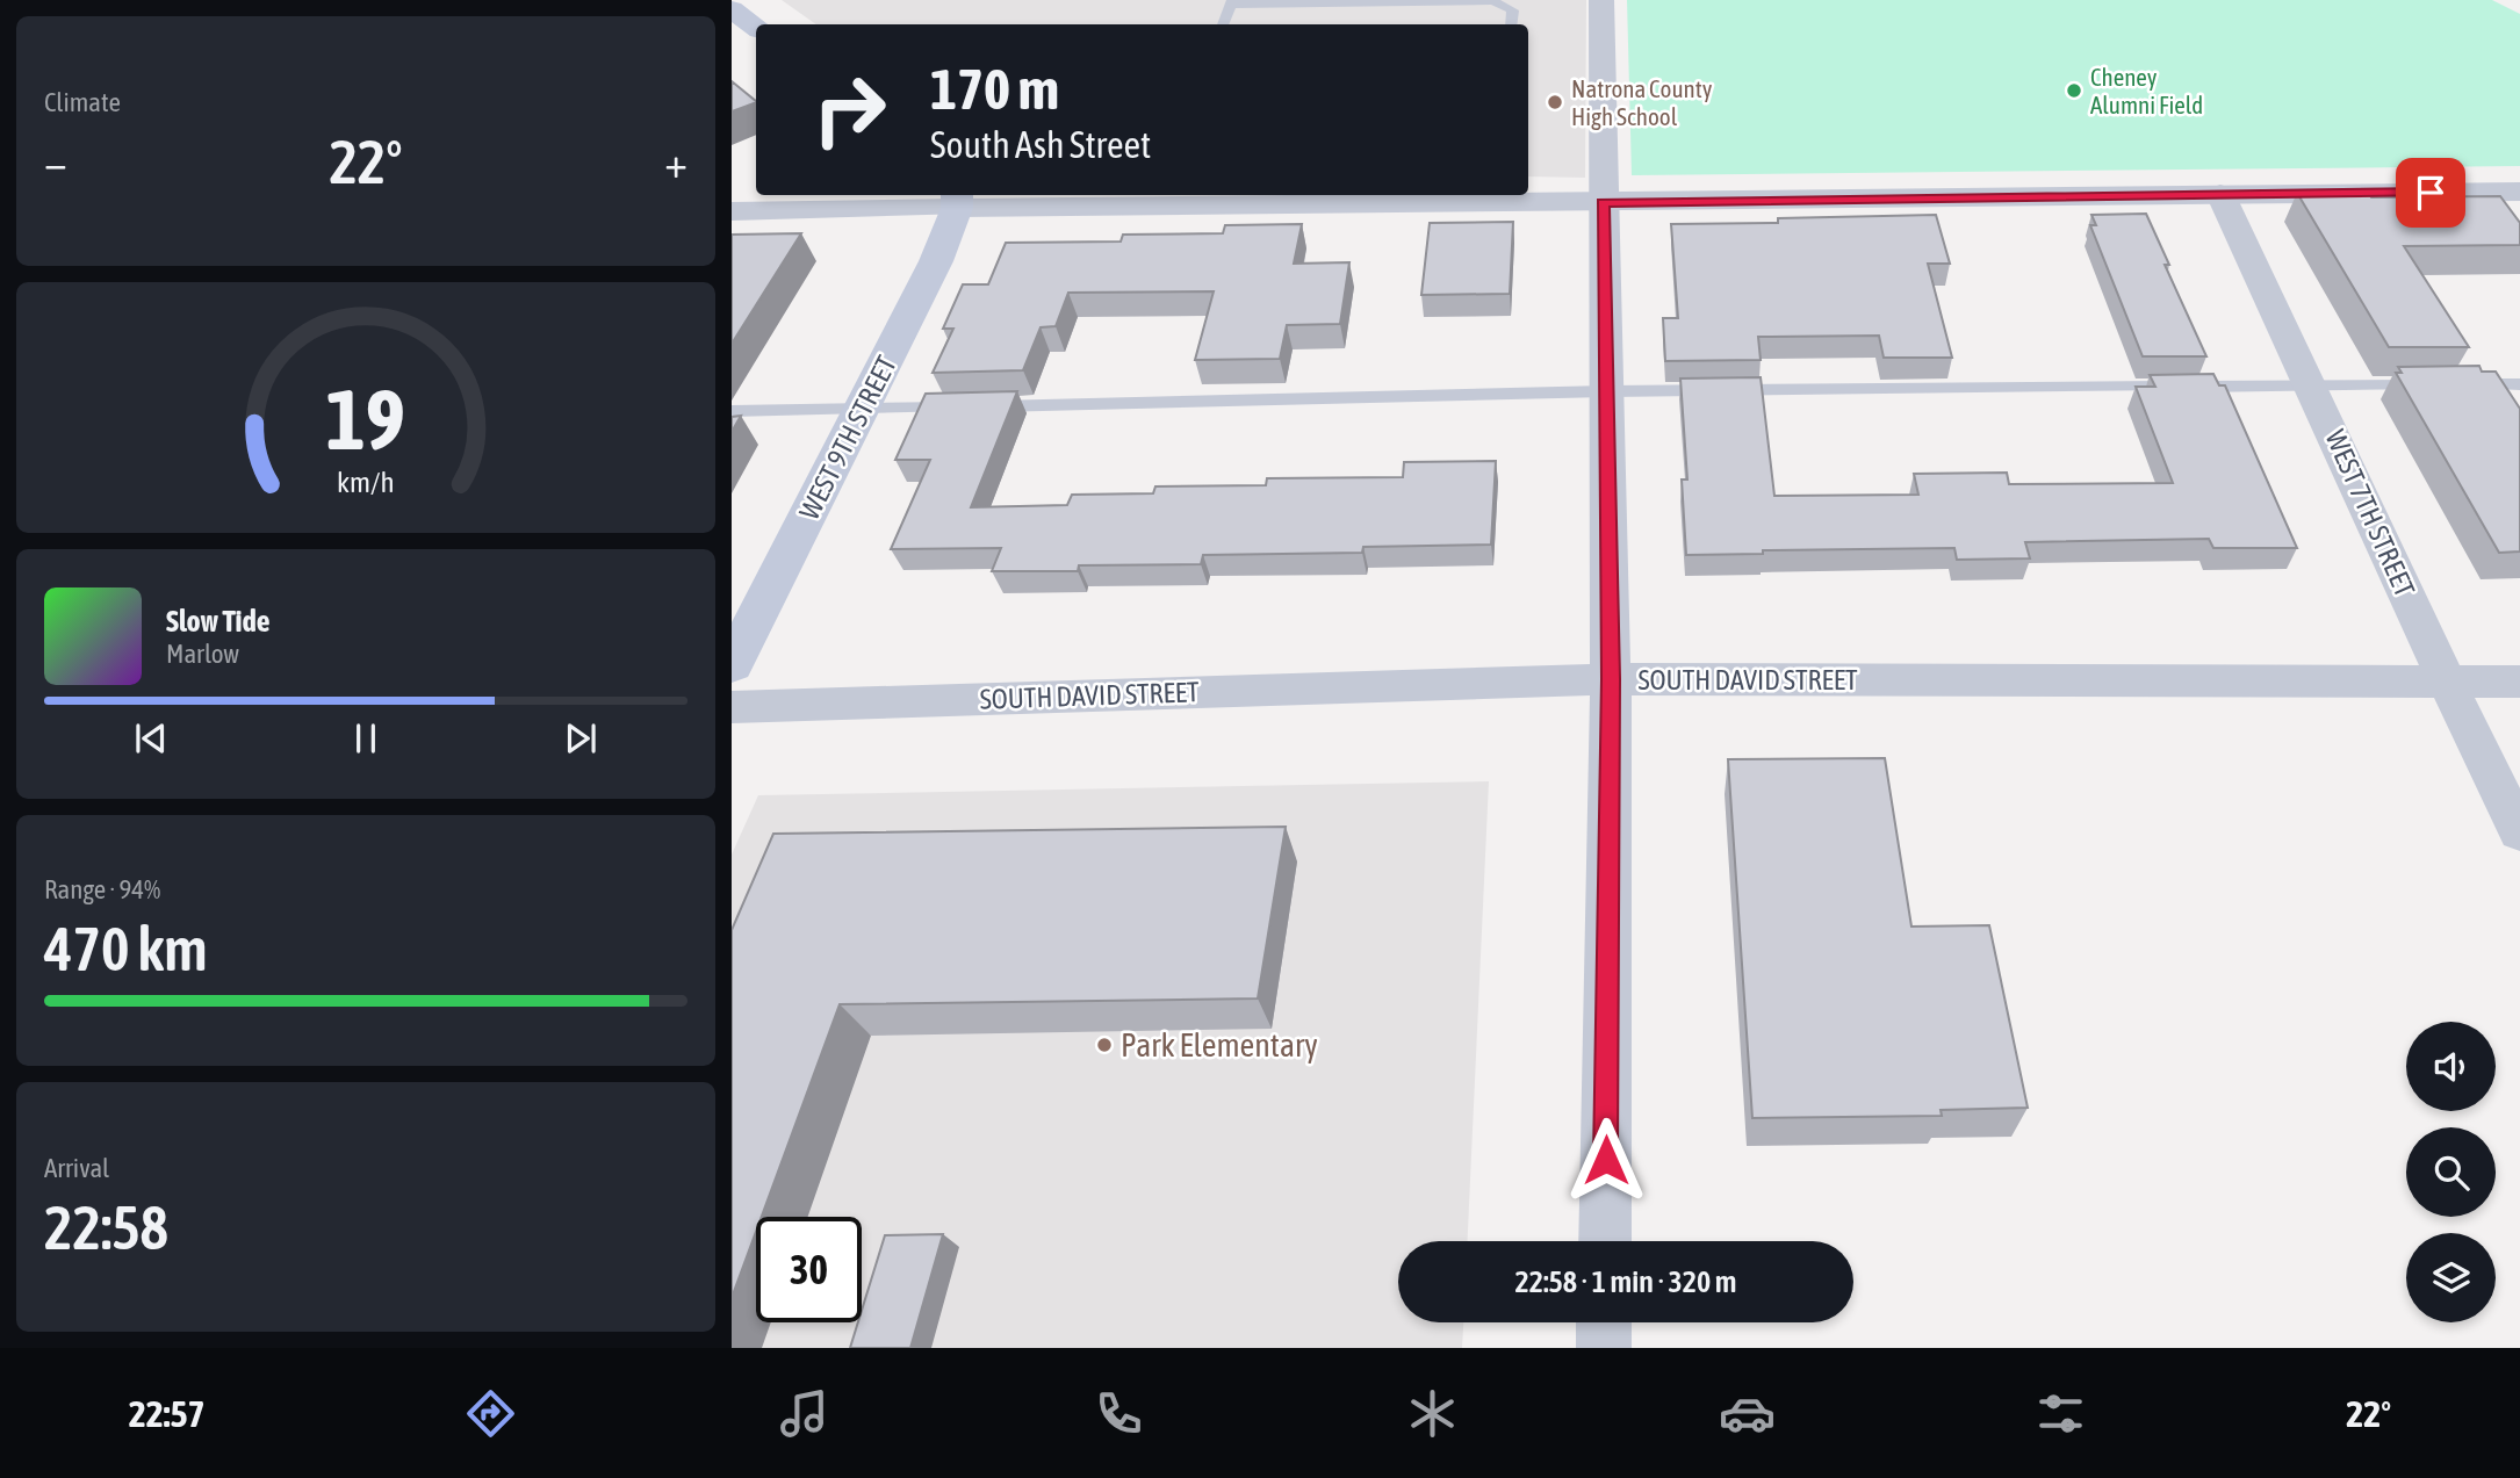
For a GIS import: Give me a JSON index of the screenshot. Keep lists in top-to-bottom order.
{
  "streets": {
    "main road": ["WEST 9TH STREET"],
    "street": ["WEST 7TH STREET", "SOUTH DAVID STREET"]
  },
  "crossings": [
    ["WEST 7TH STREET", "SOUTH DAVID STREET"]
  ],
  "places": ["Cheney Alumni Field", "Natrona County High School", "Park Elementary"],
  "page": {
    "tile": [
      "Climate",
      ["Range · 94%", "470 km"],
      ["Arrival", "22:58"]
    ],
    "turn": ["170 m", "South Ash Street"],
    "heat": ["−", "22°", "+"],
    "song": ["Slow Tide", "Marlow"],
    "limit": "30",
    "trip": "22:58 · 1 min · 320 m",
    "tabs": ["22:57", "22°"],
    "gauge": ["19", "km/h"]
  }
}
